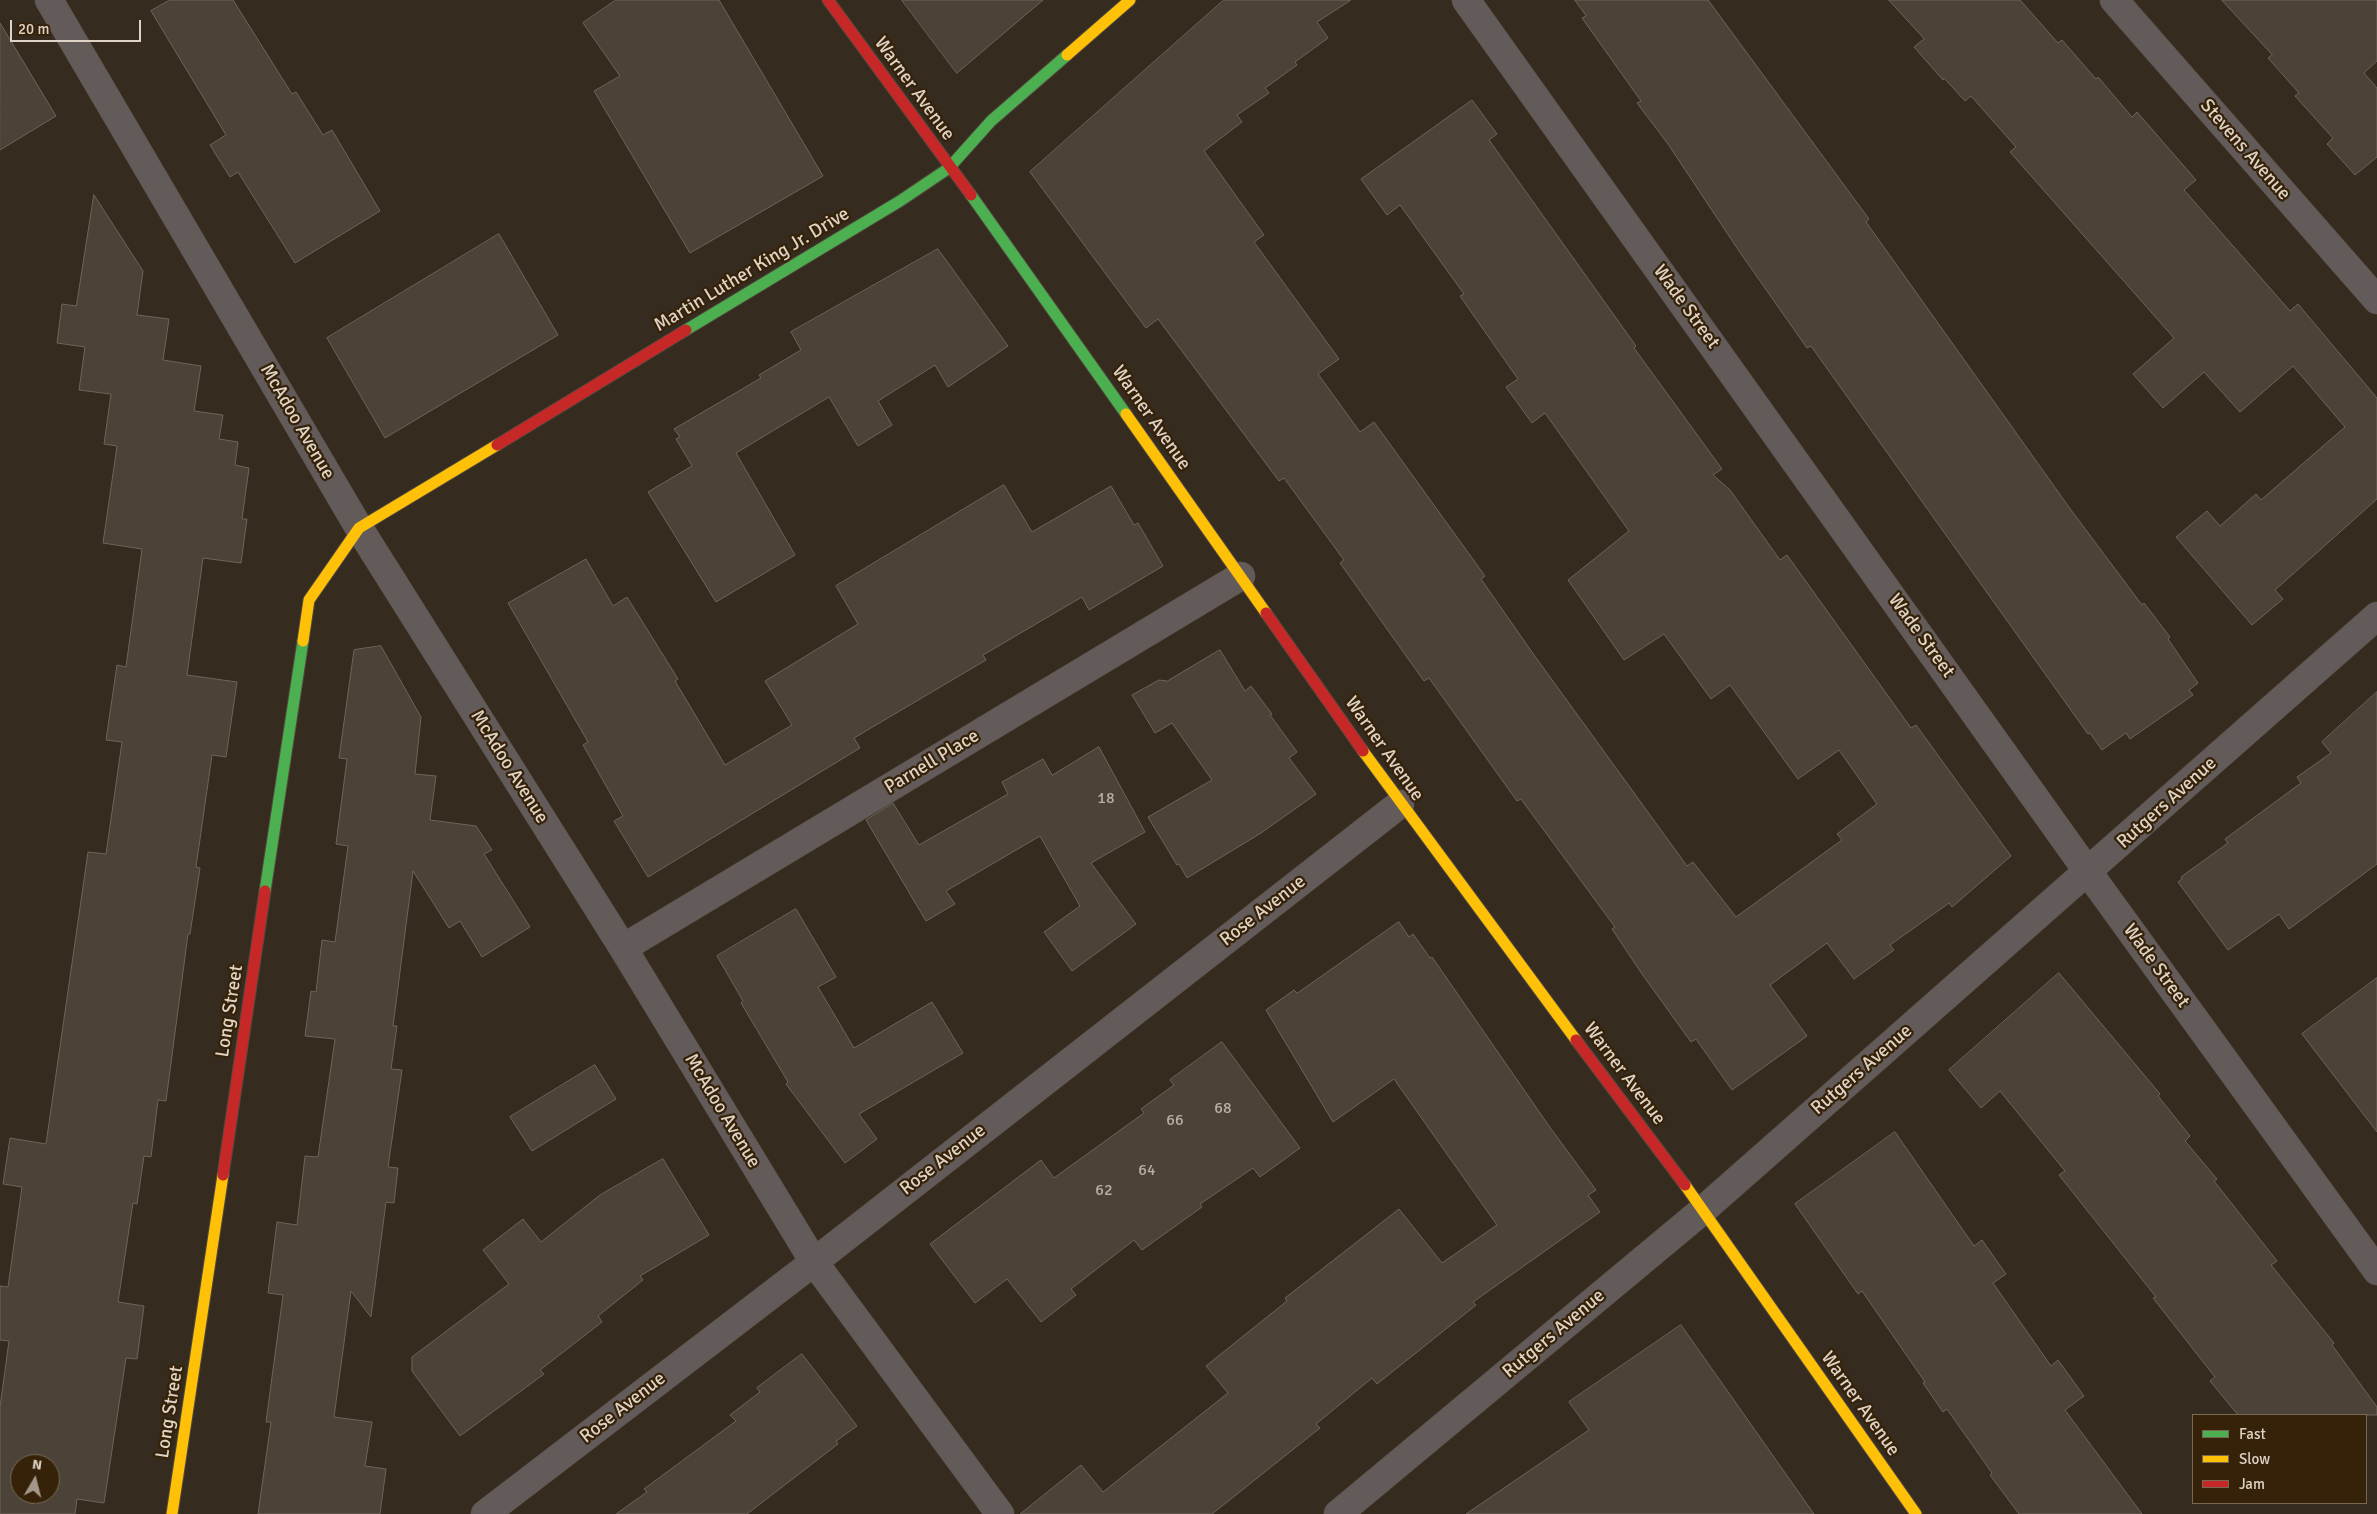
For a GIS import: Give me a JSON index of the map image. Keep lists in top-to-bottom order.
{
  "streets": {
    "street": [
      "Warner Avenue",
      "Stevens Avenue",
      "Martin Luther King Jr. Drive",
      "Wade Street",
      "McAdoo Avenue",
      "Parnell Place",
      "Rutgers Avenue",
      "Rose Avenue",
      "Long Street"
    ]
  },
  "crossings": [
    ["Warner Avenue", "Martin Luther King Jr. Drive"],
    ["Warner Avenue", "Parnell Place"],
    ["Warner Avenue", "Rutgers Avenue"],
    ["Warner Avenue", "Rose Avenue"],
    ["Martin Luther King Jr. Drive", "McAdoo Avenue"],
    ["Martin Luther King Jr. Drive", "Long Street"],
    ["Wade Street", "Rutgers Avenue"],
    ["McAdoo Avenue", "Parnell Place"],
    ["McAdoo Avenue", "Rose Avenue"],
    ["McAdoo Avenue", "Long Street"]
  ],
  "house_numbers": [
    "18",
    "68",
    "66",
    "64",
    "62"
  ],
  "legend": ["Fast", "Slow", "Jam"],
  "scale_bar": "20 m",
  "north": "top"
}
